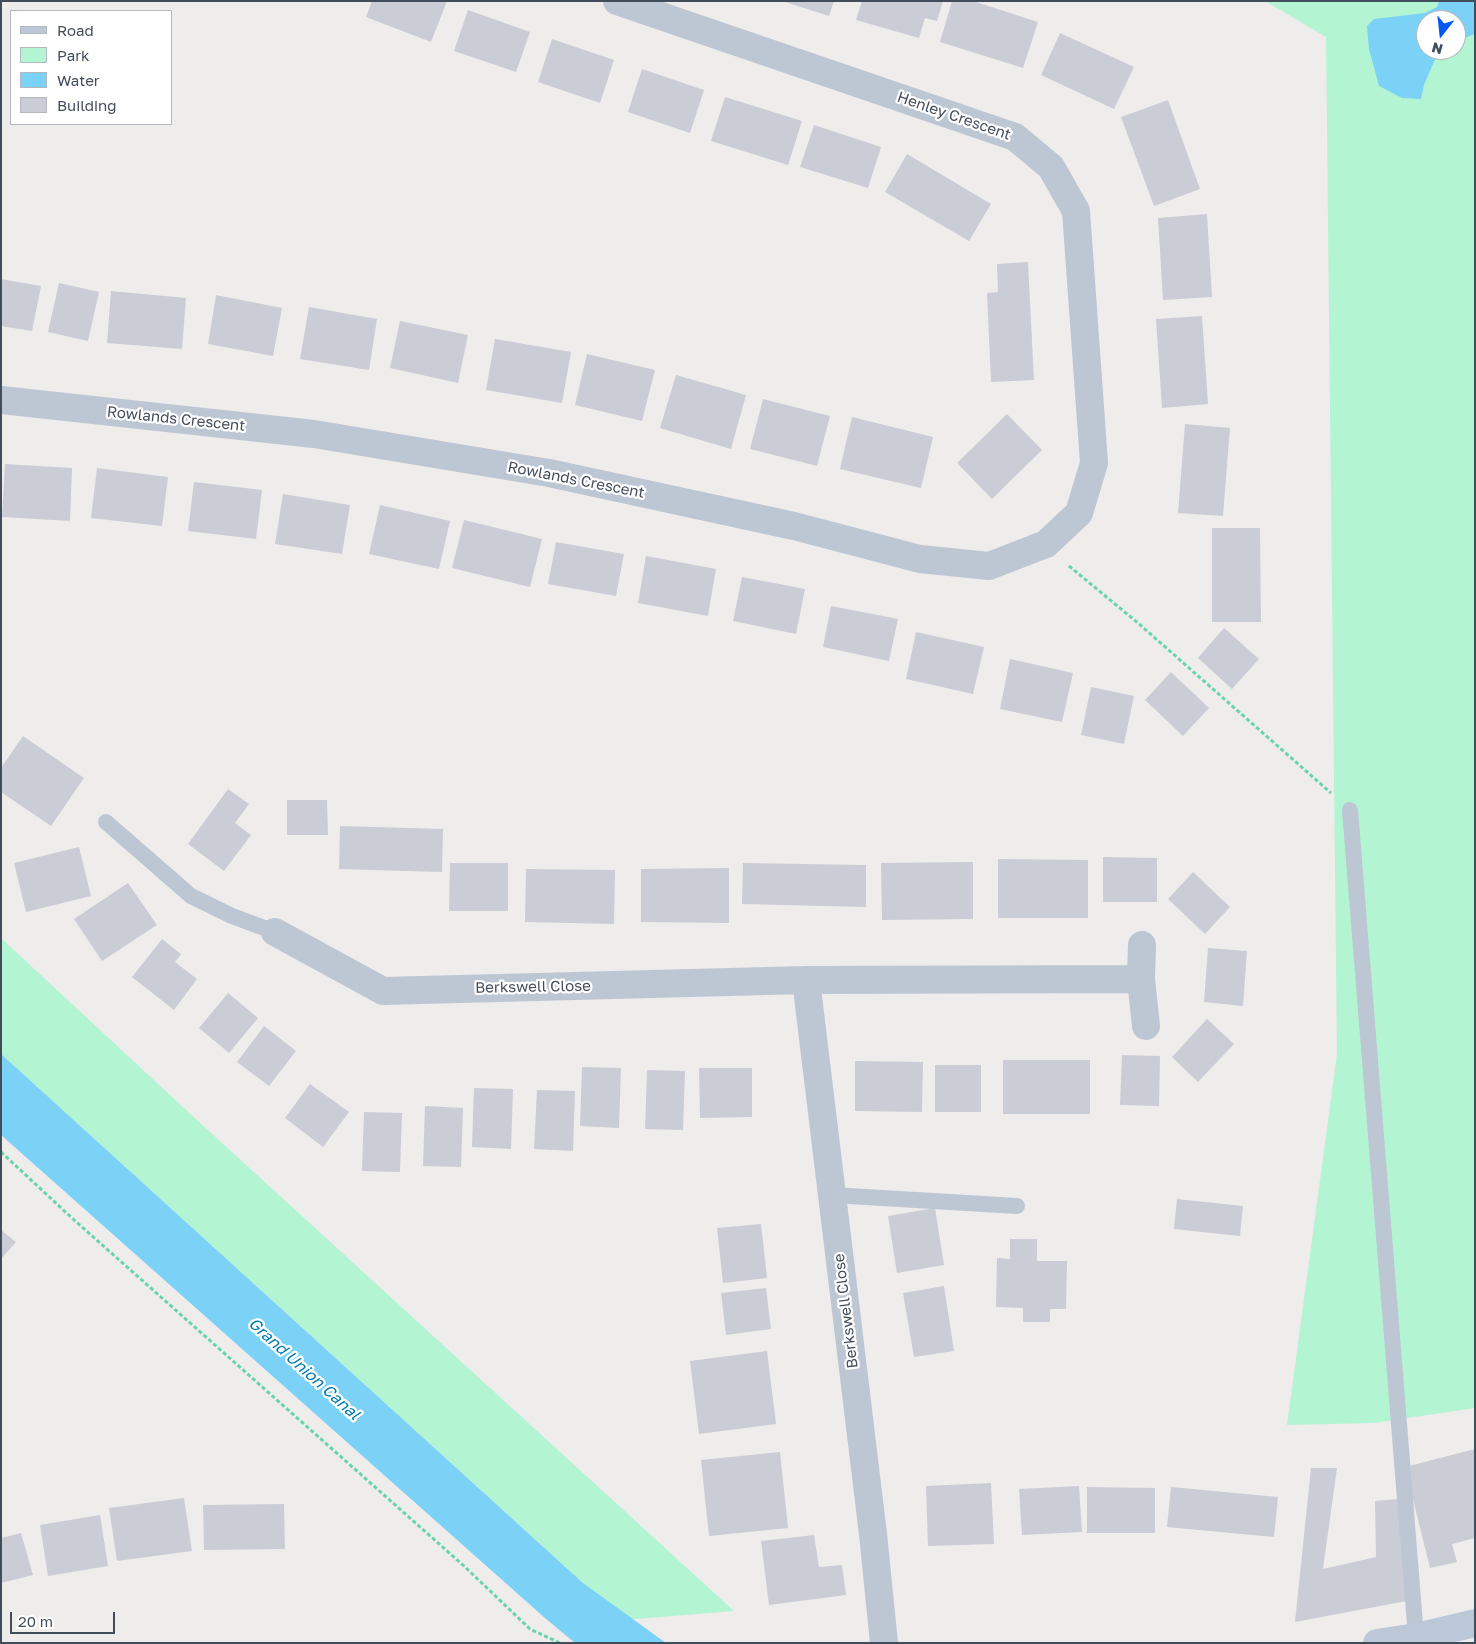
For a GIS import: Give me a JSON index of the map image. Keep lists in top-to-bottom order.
{
  "streets": {
    "street": ["Henley Crescent", "Rowlands Crescent", "Berkswell Close"]
  },
  "crossings": [
    ["Henley Crescent", "Rowlands Crescent"]
  ],
  "water": ["Grand Union Canal"],
  "legend": [
    "Road",
    "Park",
    "Water",
    "Building"
  ],
  "scale_bar": "20 m",
  "north": "bottom"
}
